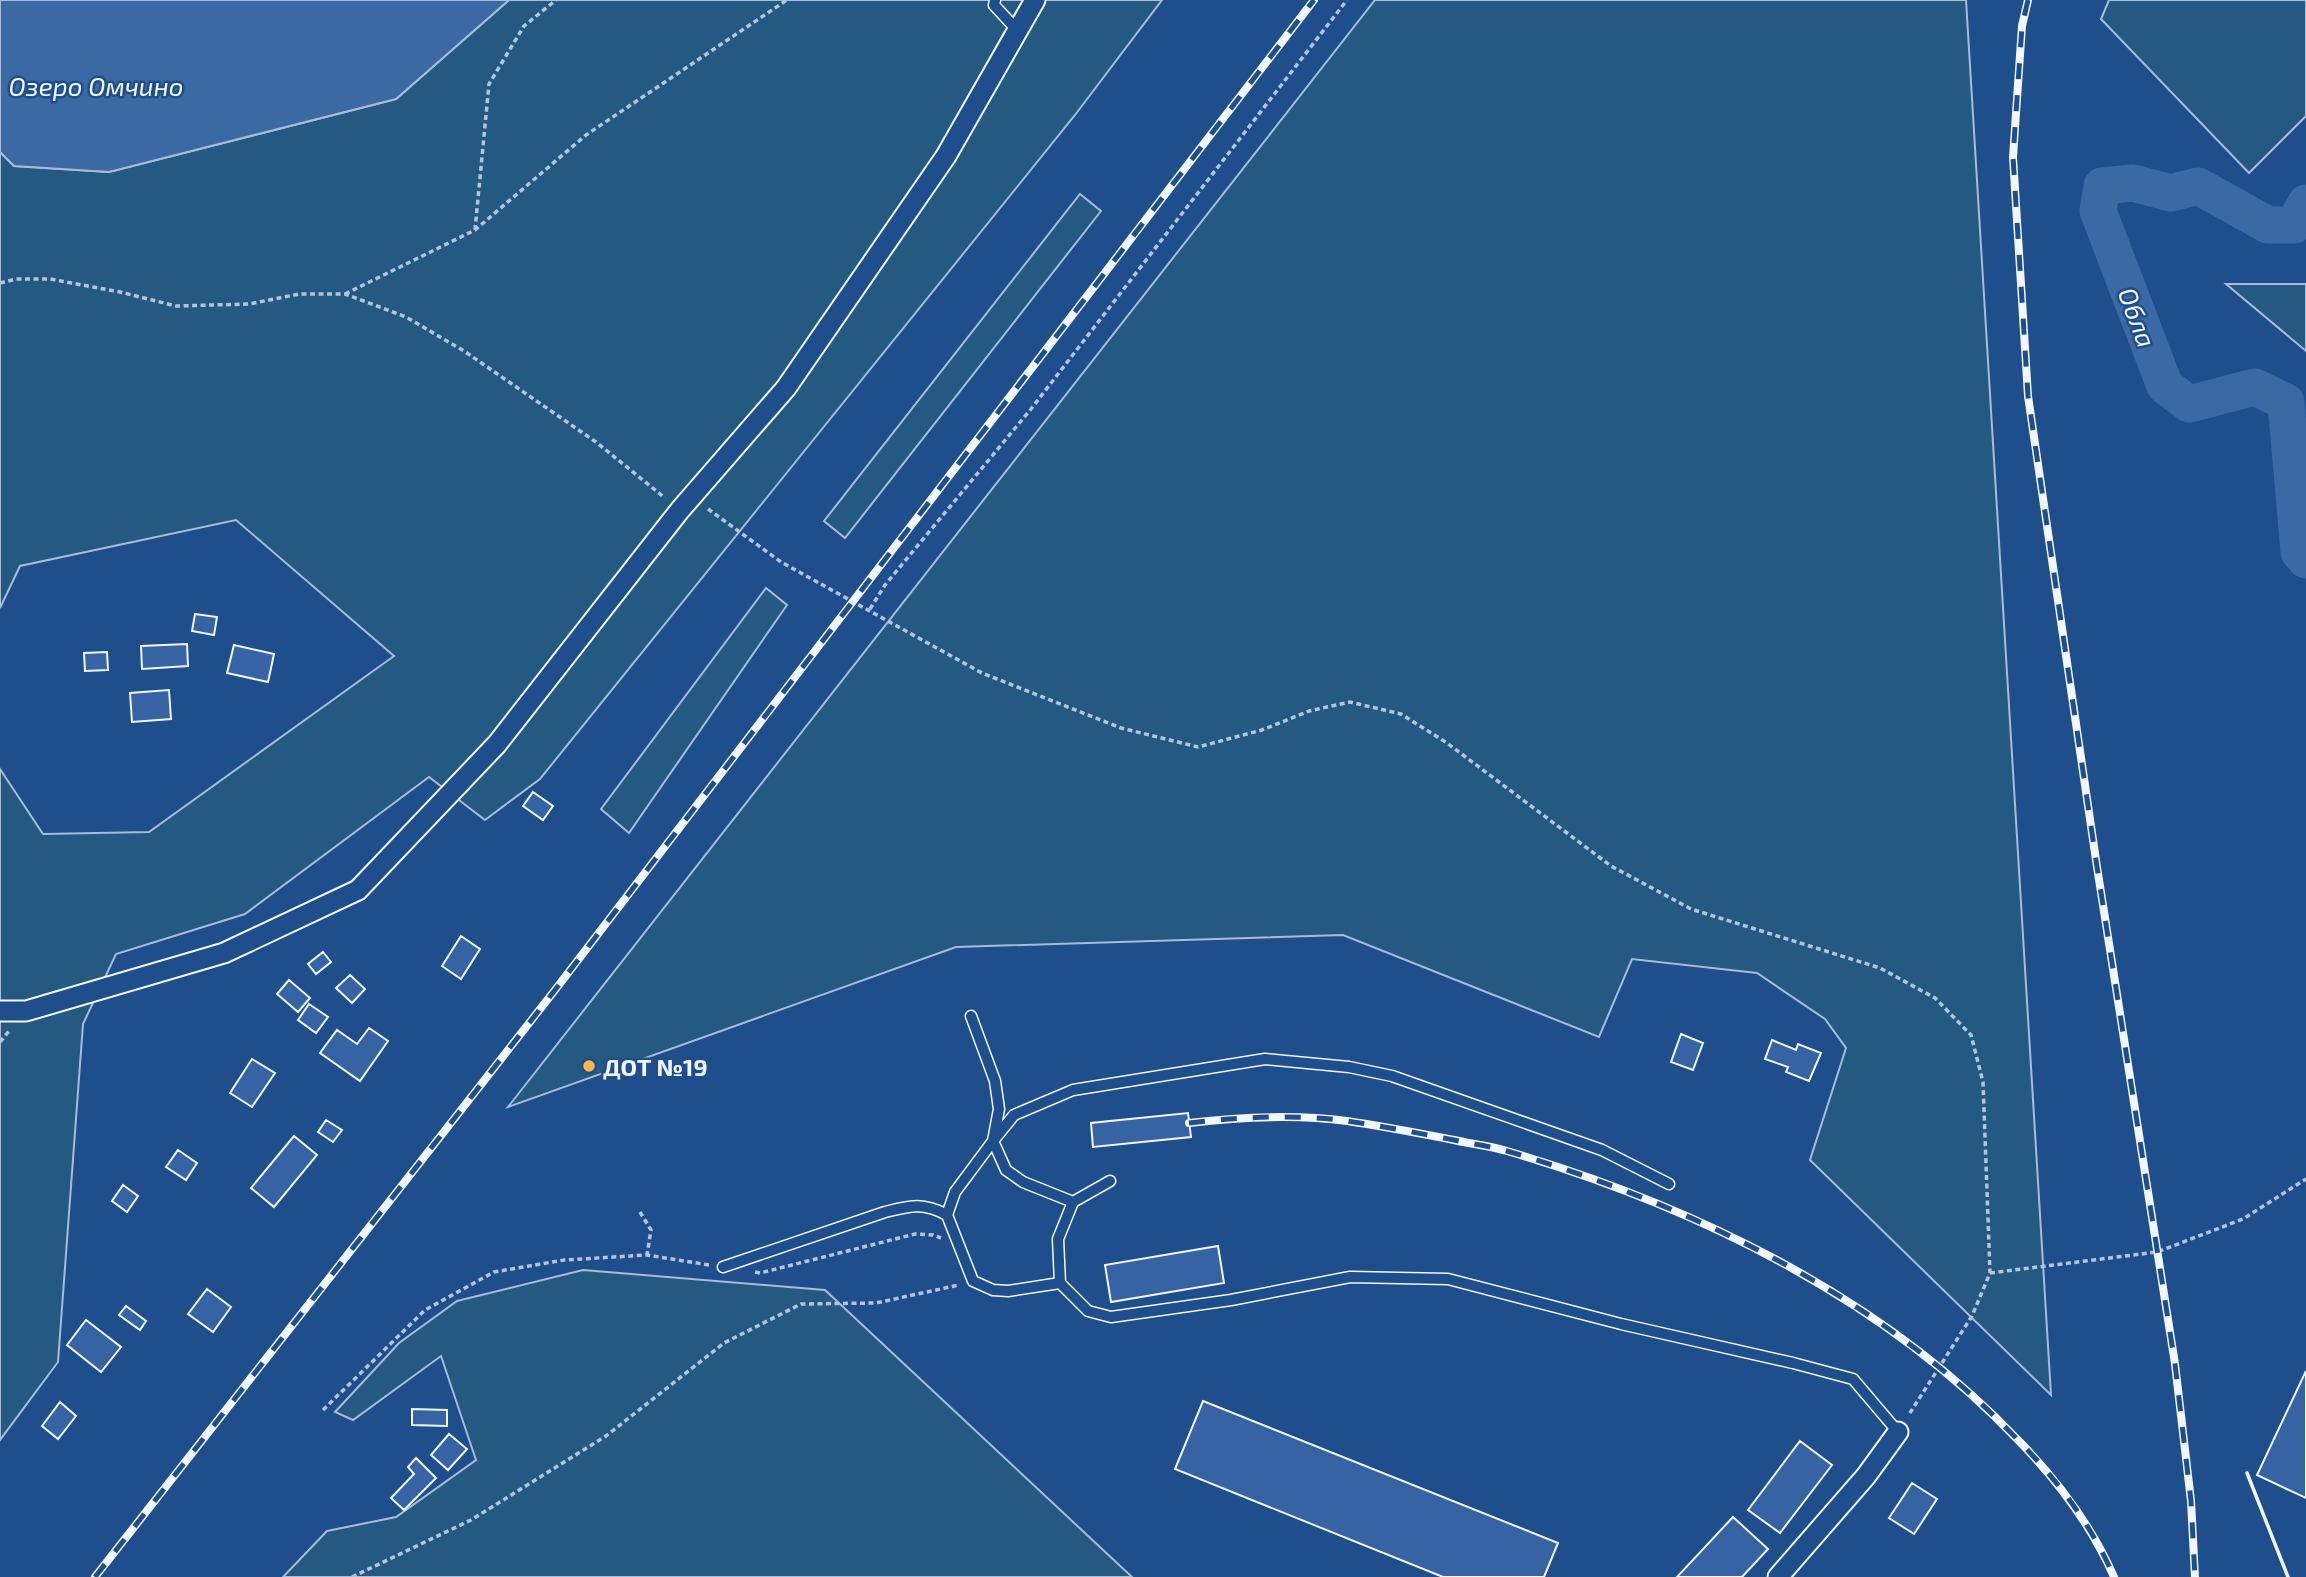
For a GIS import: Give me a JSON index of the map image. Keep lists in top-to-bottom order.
{
  "water": ["Озеро Омчино", "Обла"],
  "places": ["ДОТ №19"]
}
